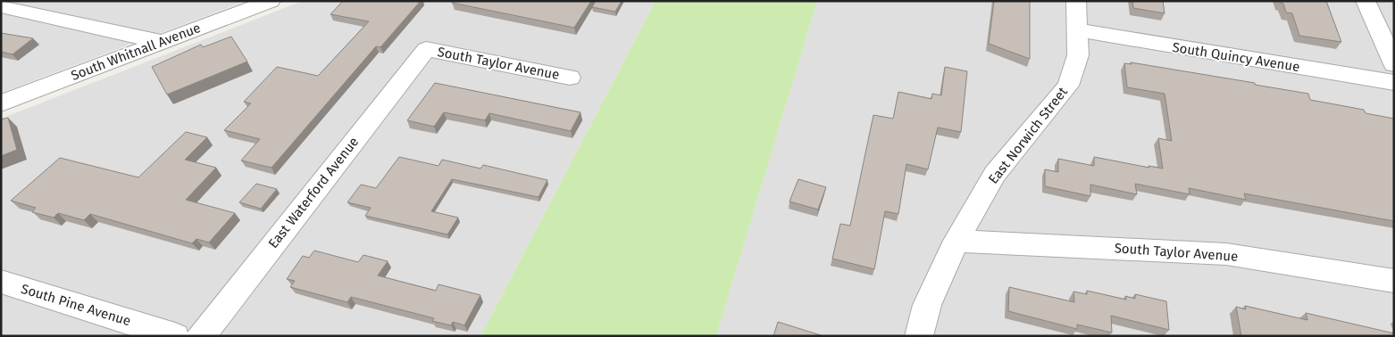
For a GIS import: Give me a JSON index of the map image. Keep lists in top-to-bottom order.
{
  "streets": {
    "street": [
      "South Whitnall Avenue",
      "South Quincy Avenue",
      "South Taylor Avenue",
      "East Norwich Street",
      "East Waterford Avenue",
      "South Pine Avenue"
    ]
  },
  "crossings": [
    ["South Quincy Avenue", "East Norwich Street"],
    ["South Taylor Avenue", "East Norwich Street"],
    ["South Taylor Avenue", "East Waterford Avenue"]
  ]
}
